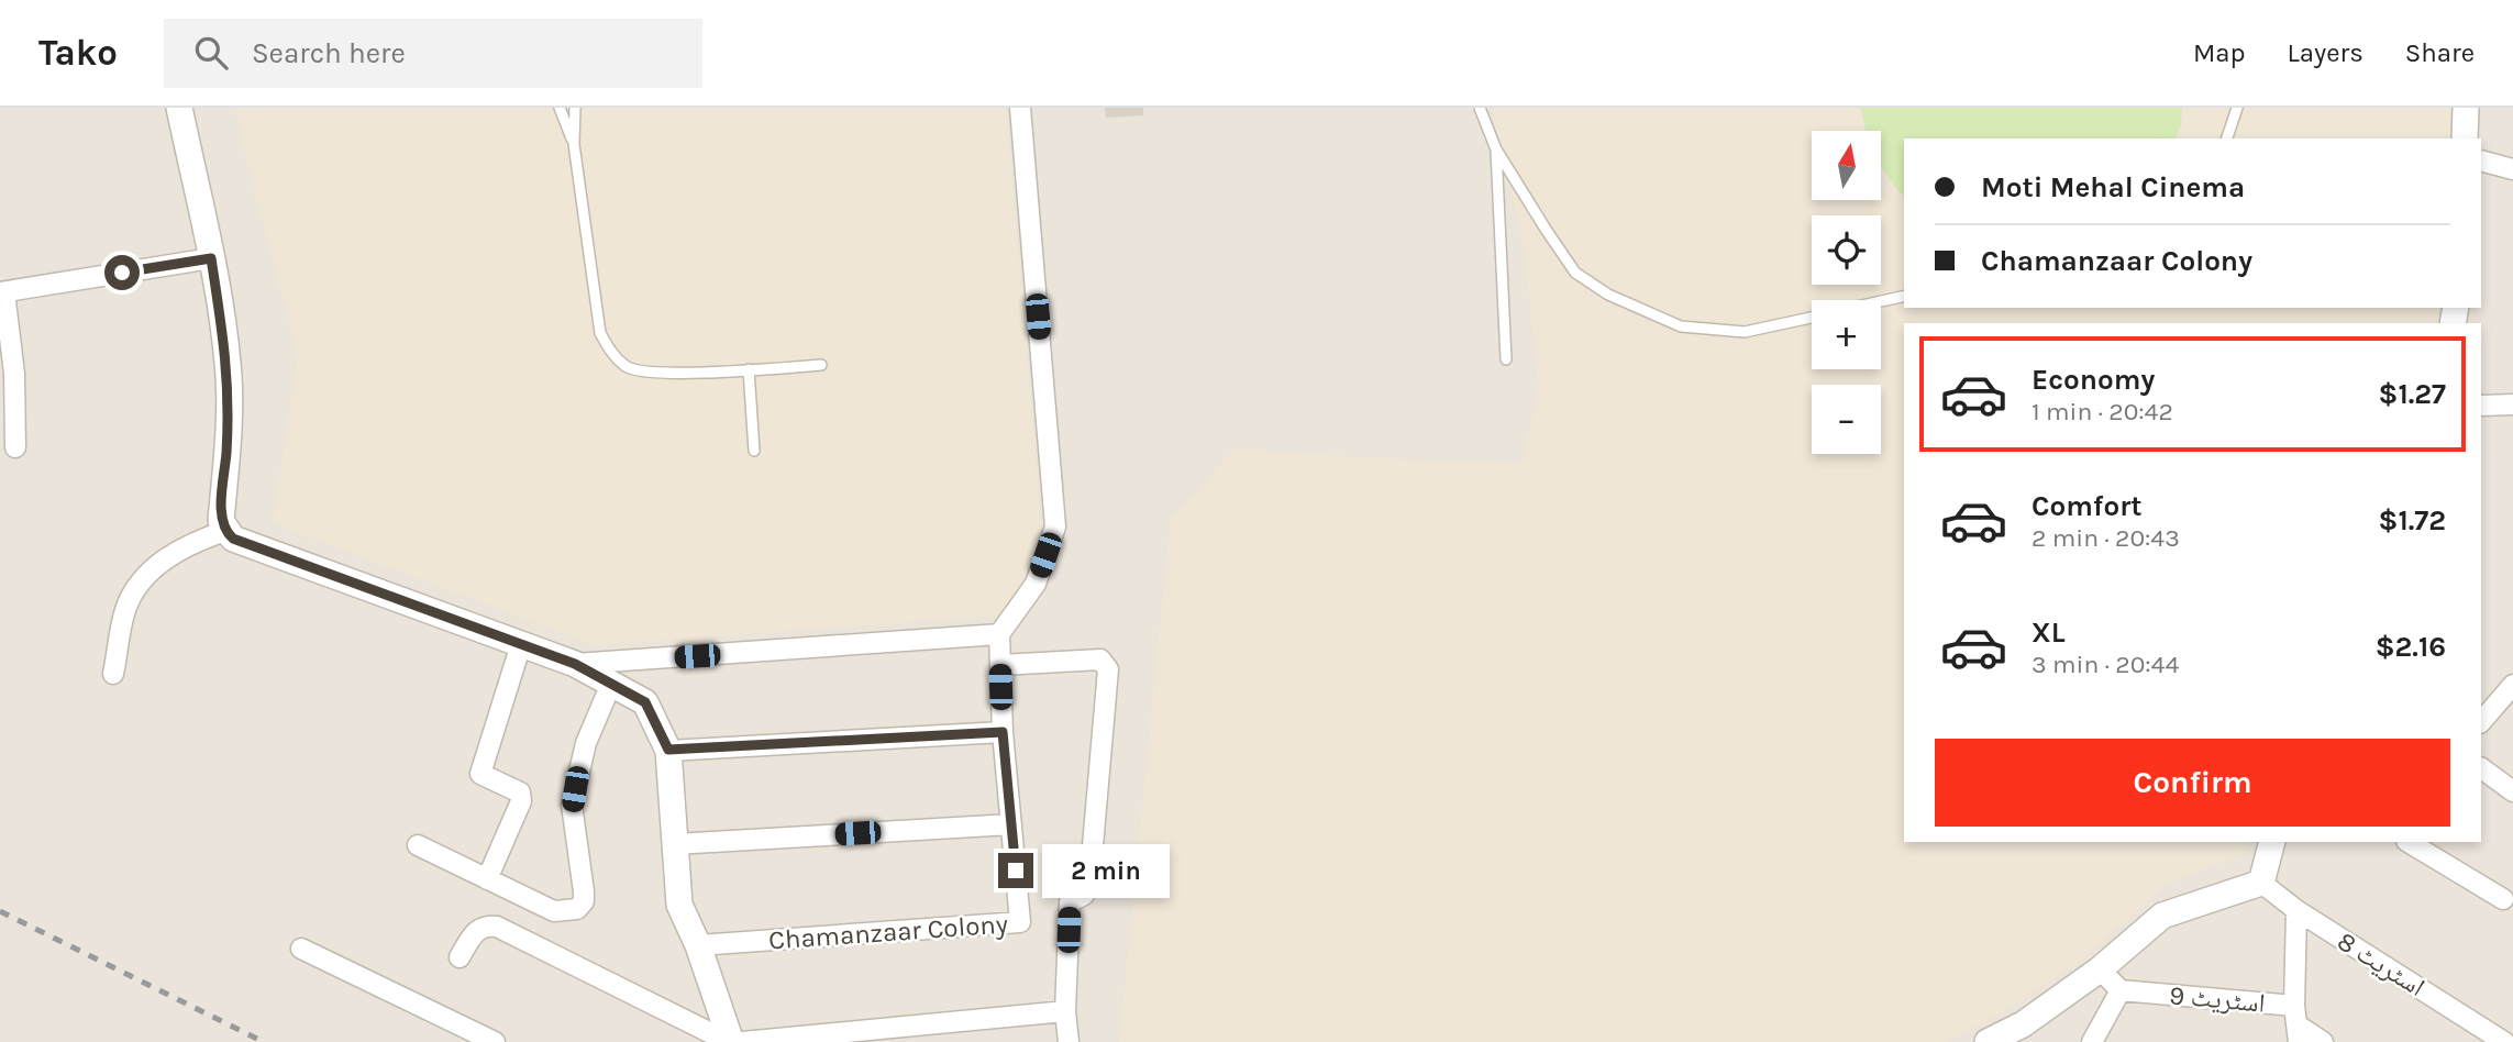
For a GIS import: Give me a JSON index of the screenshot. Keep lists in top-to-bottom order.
{
  "streets": {
    "street": ["Chamanzaar Colony", "اسٹریٹ 8", "اسٹریٹ 9"]
  },
  "crossings": [
    ["اسٹریٹ 8", "اسٹریٹ 9"]
  ],
  "north": "top",
  "page": {
    "header": "Tako",
    "search": "Search here",
    "nav": ["Map", "Layers", "Share"],
    "map_buttons": ["+", "−"],
    "banner": ["Moti Mehal Cinema", "Chamanzaar Colony"],
    "list": [
      {
        "name": "Economy",
        "note": "1 min · 20:42",
        "value": "$1.27"
      },
      {
        "name": "Comfort",
        "note": "2 min · 20:43",
        "value": "$1.72"
      },
      {
        "name": "XL",
        "note": "3 min · 20:44",
        "value": "$2.16"
      }
    ],
    "buttons": "Confirm",
    "bubble": "2 min"
  }
}
